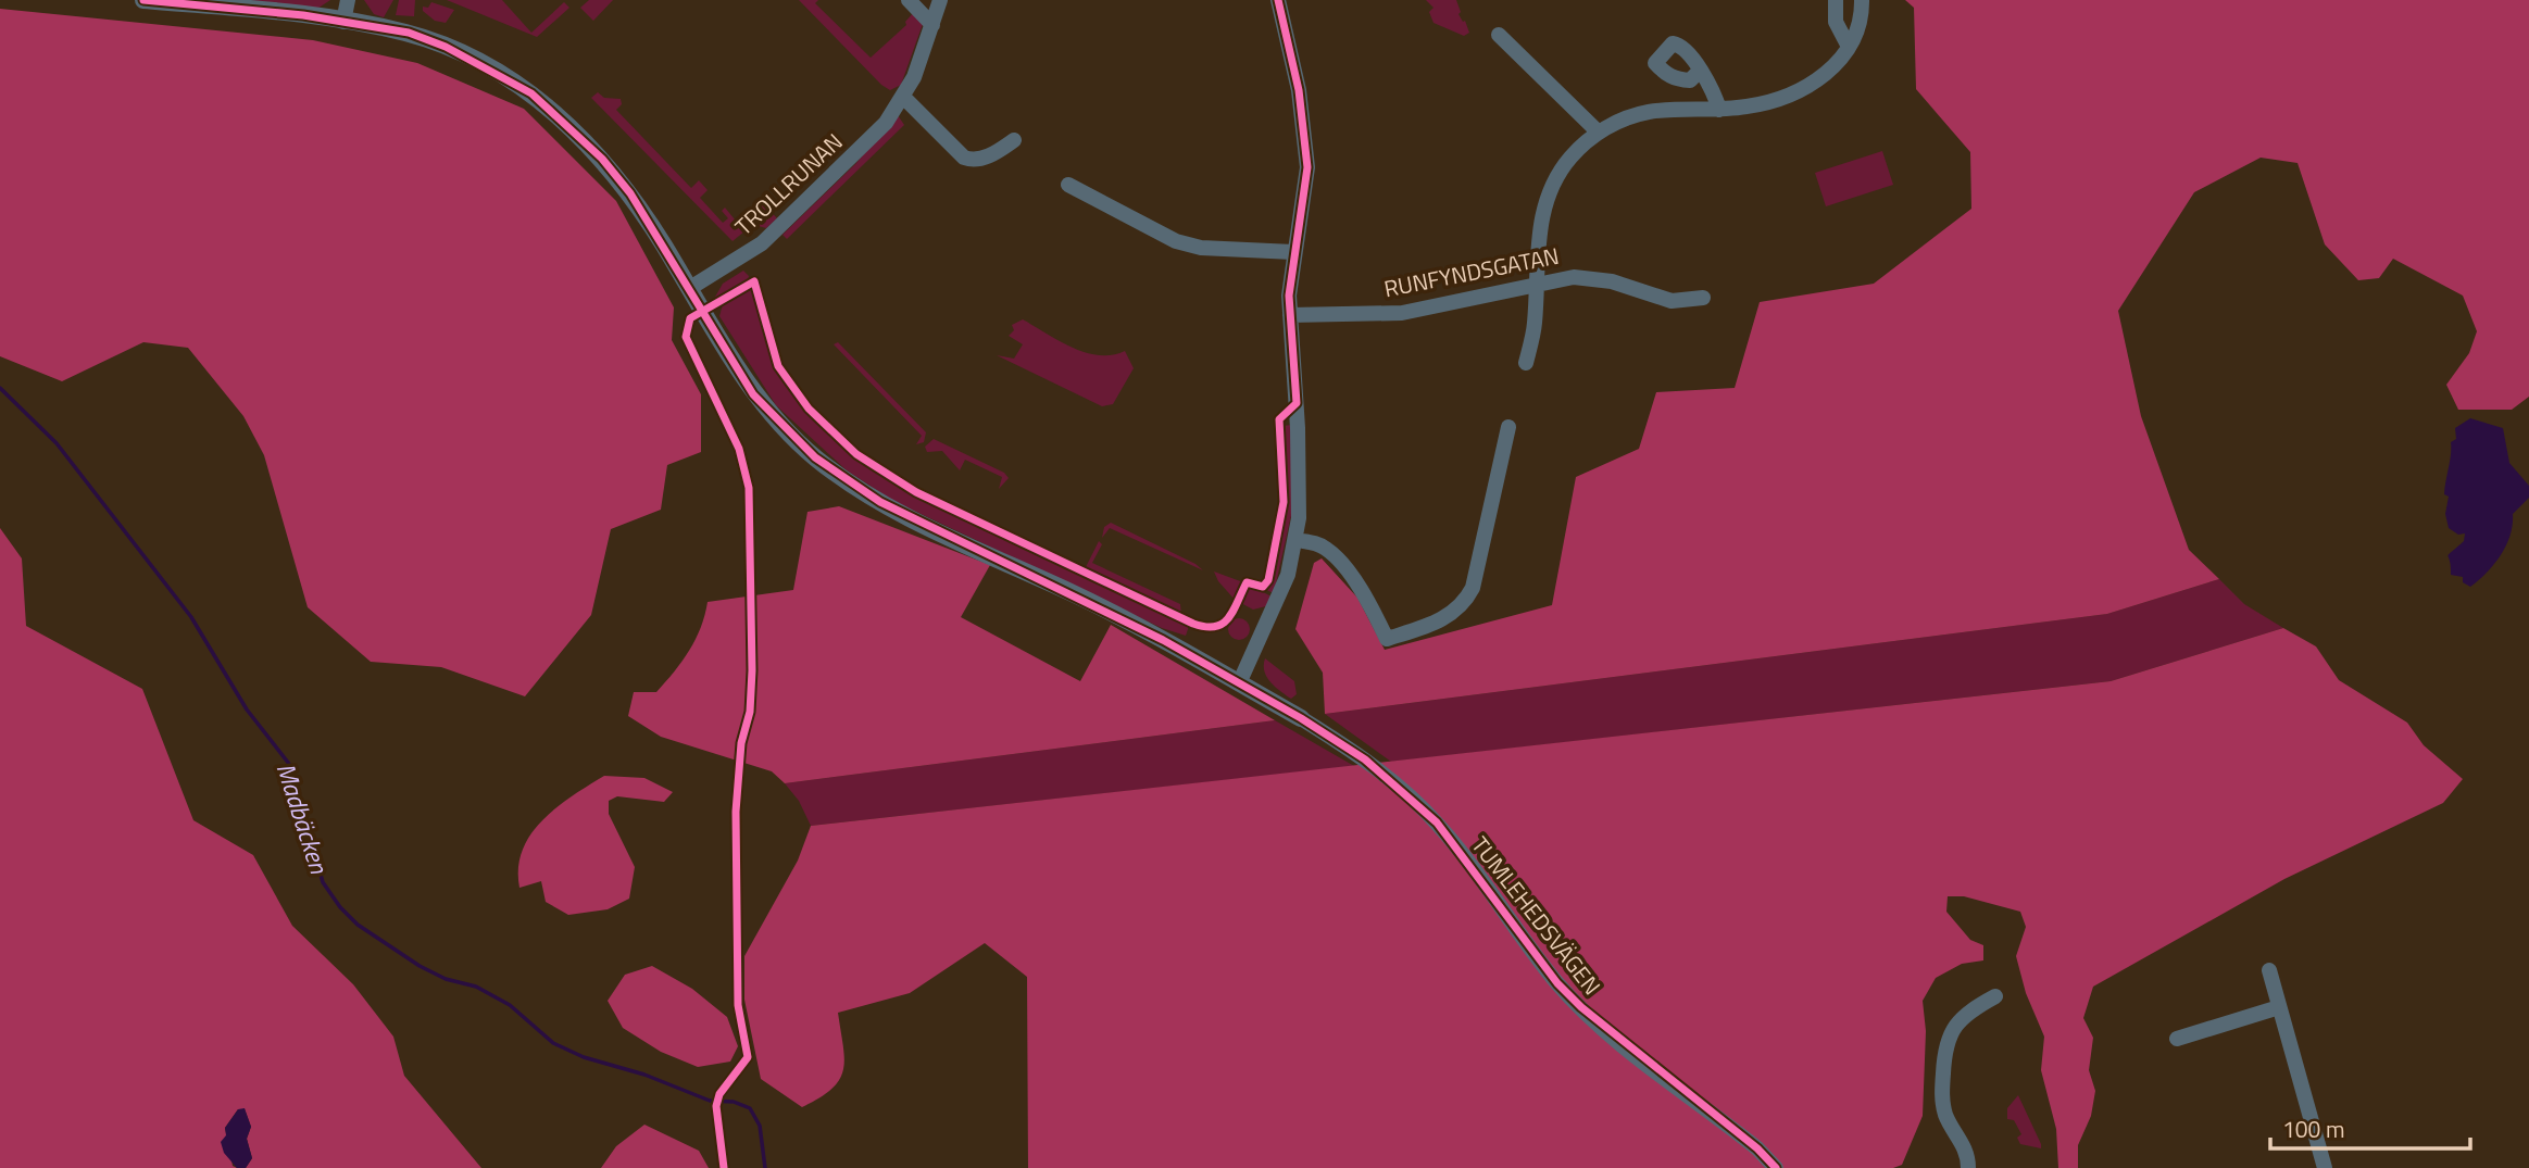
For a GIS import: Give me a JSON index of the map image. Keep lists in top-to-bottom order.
{
  "streets": {
    "street": ["TROLLRUNAN", "RUNFYNDSGATAN", "TUMLEHEDSVÄGEN"]
  },
  "water": ["Madbäcken"],
  "scale_bar": "100 m"
}
